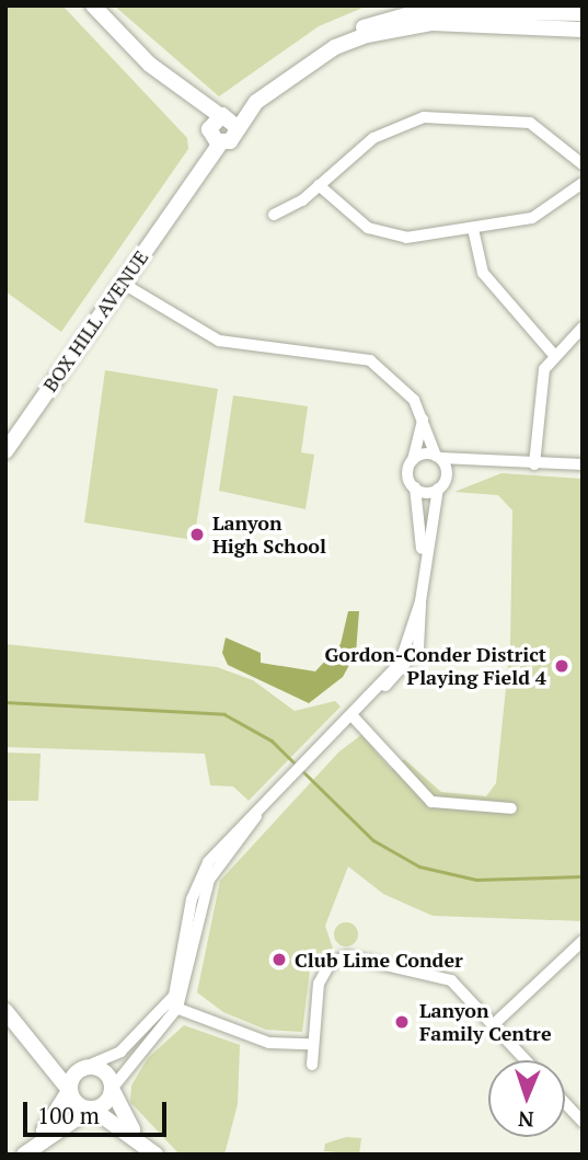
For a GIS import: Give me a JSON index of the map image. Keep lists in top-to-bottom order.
{
  "streets": {
    "street": ["BOX HILL AVENUE"]
  },
  "places": [
    "Lanyon High School",
    "Gordon-Conder District Playing Field 4",
    "Club Lime Conder",
    "Lanyon Family Centre"
  ],
  "scale_bar": "100 m",
  "north": "bottom"
}
